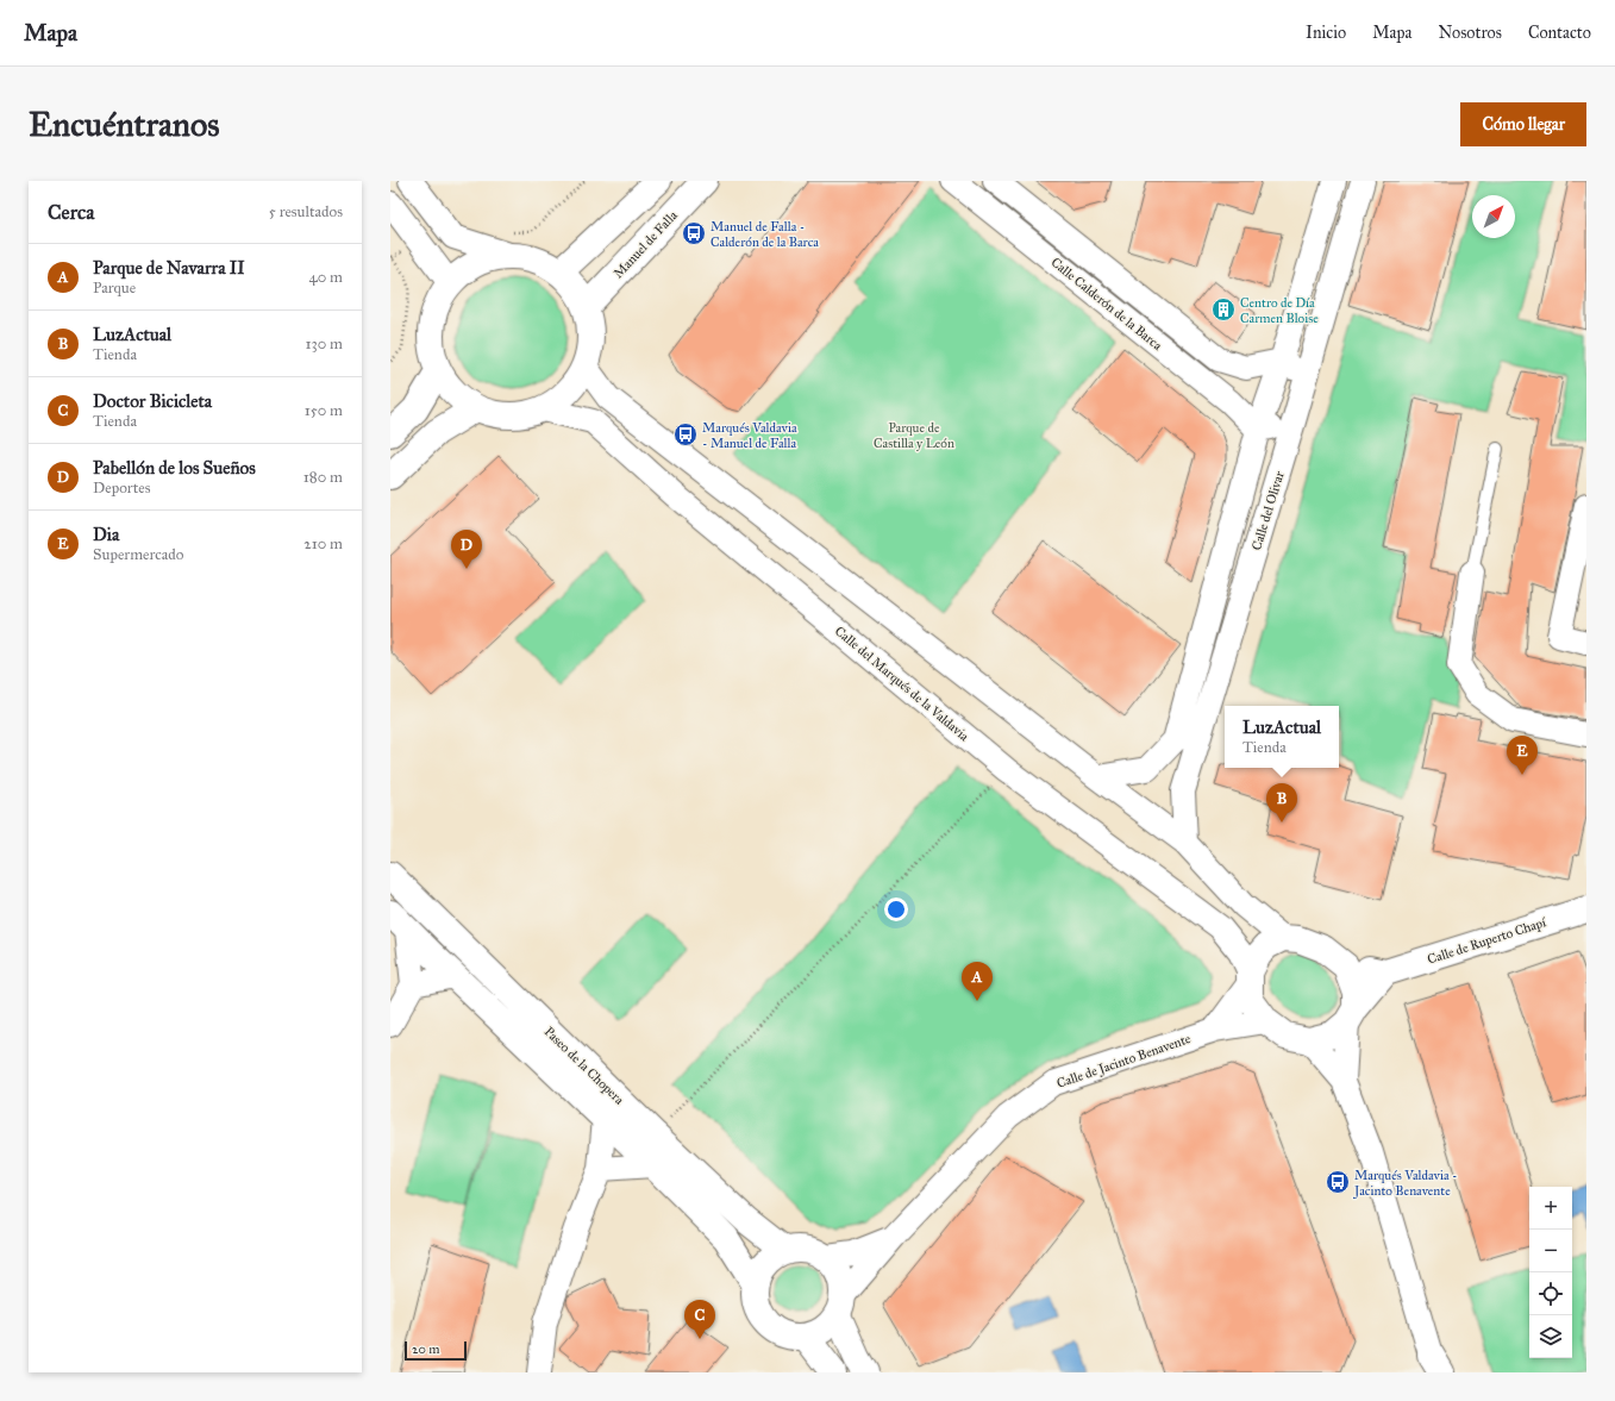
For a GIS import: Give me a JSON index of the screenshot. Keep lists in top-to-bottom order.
{
  "streets": {
    "main road": ["Manuel de Falla", "Calle de Ruperto Chapí", "Paseo de la Chopera"],
    "street": [
      "Calle Calderón de la Barca",
      "Calle del Olivar",
      "Calle del Marqués de la Valdavia",
      "Calle de Jacinto Benavente"
    ]
  },
  "crossings": [
    ["Manuel de Falla", "Calle del Marqués de la Valdavia"],
    ["Calle del Marqués de la Valdavia", "Calle de Ruperto Chapí"],
    ["Calle del Marqués de la Valdavia", "Calle de Jacinto Benavente"],
    ["Calle de Ruperto Chapí", "Calle de Jacinto Benavente"],
    ["Calle de Jacinto Benavente", "Paseo de la Chopera"]
  ],
  "parks": ["Parque de Castilla y León"],
  "places": {
    "bus stop": ["Manuel de Falla - Calderón de la Barca", "Marqués Valdavia - Manuel de Falla", "Marqués Valdavia - Jacinto Benavente"],
    "building": ["Centro de Día Carmen Bloise"]
  },
  "scale_bar": "20 m",
  "north": "top right",
  "page": {
    "header": "Mapa",
    "nav": [
      "Inicio",
      "Mapa",
      "Nosotros",
      "Contacto"
    ],
    "buttons": "Cómo llegar",
    "title": "Encuéntranos",
    "heading": ["Cerca", "5 resultados"],
    "list": [
      {
        "mark": "A",
        "name": "Parque de Navarra II",
        "note": "Parque",
        "value": "40 m"
      },
      {
        "mark": "B",
        "name": "LuzActual",
        "note": "Tienda",
        "value": "130 m"
      },
      {
        "mark": "C",
        "name": "Doctor Bicicleta",
        "note": "Tienda",
        "value": "150 m"
      },
      {
        "mark": "D",
        "name": "Pabellón de los Sueños",
        "note": "Deportes",
        "value": "180 m"
      },
      {
        "mark": "E",
        "name": "Dia",
        "note": "Supermercado",
        "value": "210 m"
      }
    ],
    "pins": [
      "D",
      "E",
      "B",
      "A",
      "C"
    ],
    "popup": ["LuzActual", "Tienda"],
    "map_buttons": ["+", "−"],
    "scale": "20 m"
  }
}
